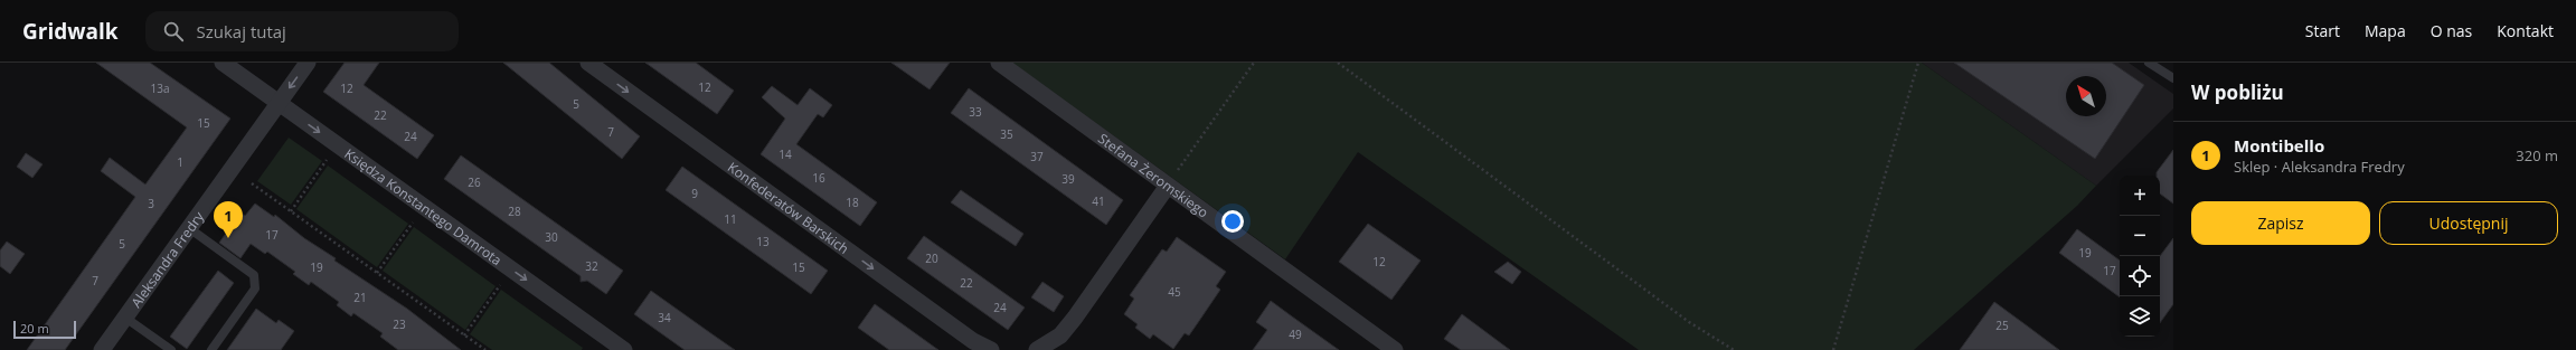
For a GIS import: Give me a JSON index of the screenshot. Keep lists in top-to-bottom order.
{
  "streets": {
    "street": [
      "Stefana Żeromskiego",
      "Księdza Konstantego Damrota",
      "Konfederatów Barskich",
      "Aleksandra Fredry"
    ]
  },
  "crossings": [
    ["Księdza Konstantego Damrota", "Aleksandra Fredry"]
  ],
  "one_way": ["Księdza Konstantego Damrota", "Konfederatów Barskich"],
  "house_numbers": [
    "12",
    "13a",
    "12",
    "5",
    "33",
    "22",
    "15",
    "7",
    "35",
    "24",
    "14",
    "37",
    "1",
    "16",
    "39",
    "26",
    "9",
    "41",
    "18",
    "3",
    "28",
    "11",
    "17",
    "30",
    "13",
    "5",
    "19",
    "20",
    "12",
    "32",
    "19",
    "15",
    "17",
    "7",
    "22",
    "45",
    "21",
    "24",
    "34",
    "23",
    "25",
    "49"
  ],
  "scale_bar": "20 m",
  "north": "top left",
  "page": {
    "header": "Gridwalk",
    "search": "Szukaj tutaj",
    "nav": [
      "Start",
      "Mapa",
      "O nas",
      "Kontakt"
    ],
    "heading": "W pobliżu",
    "list": [
      {
        "mark": "1",
        "name": "Montibello",
        "note": "Sklep · Aleksandra Fredry",
        "value": "320 m"
      }
    ],
    "map_buttons": ["+", "−"],
    "buttons": ["Zapisz", "Udostępnij"],
    "pins": "1",
    "scale": "20 m"
  }
}
